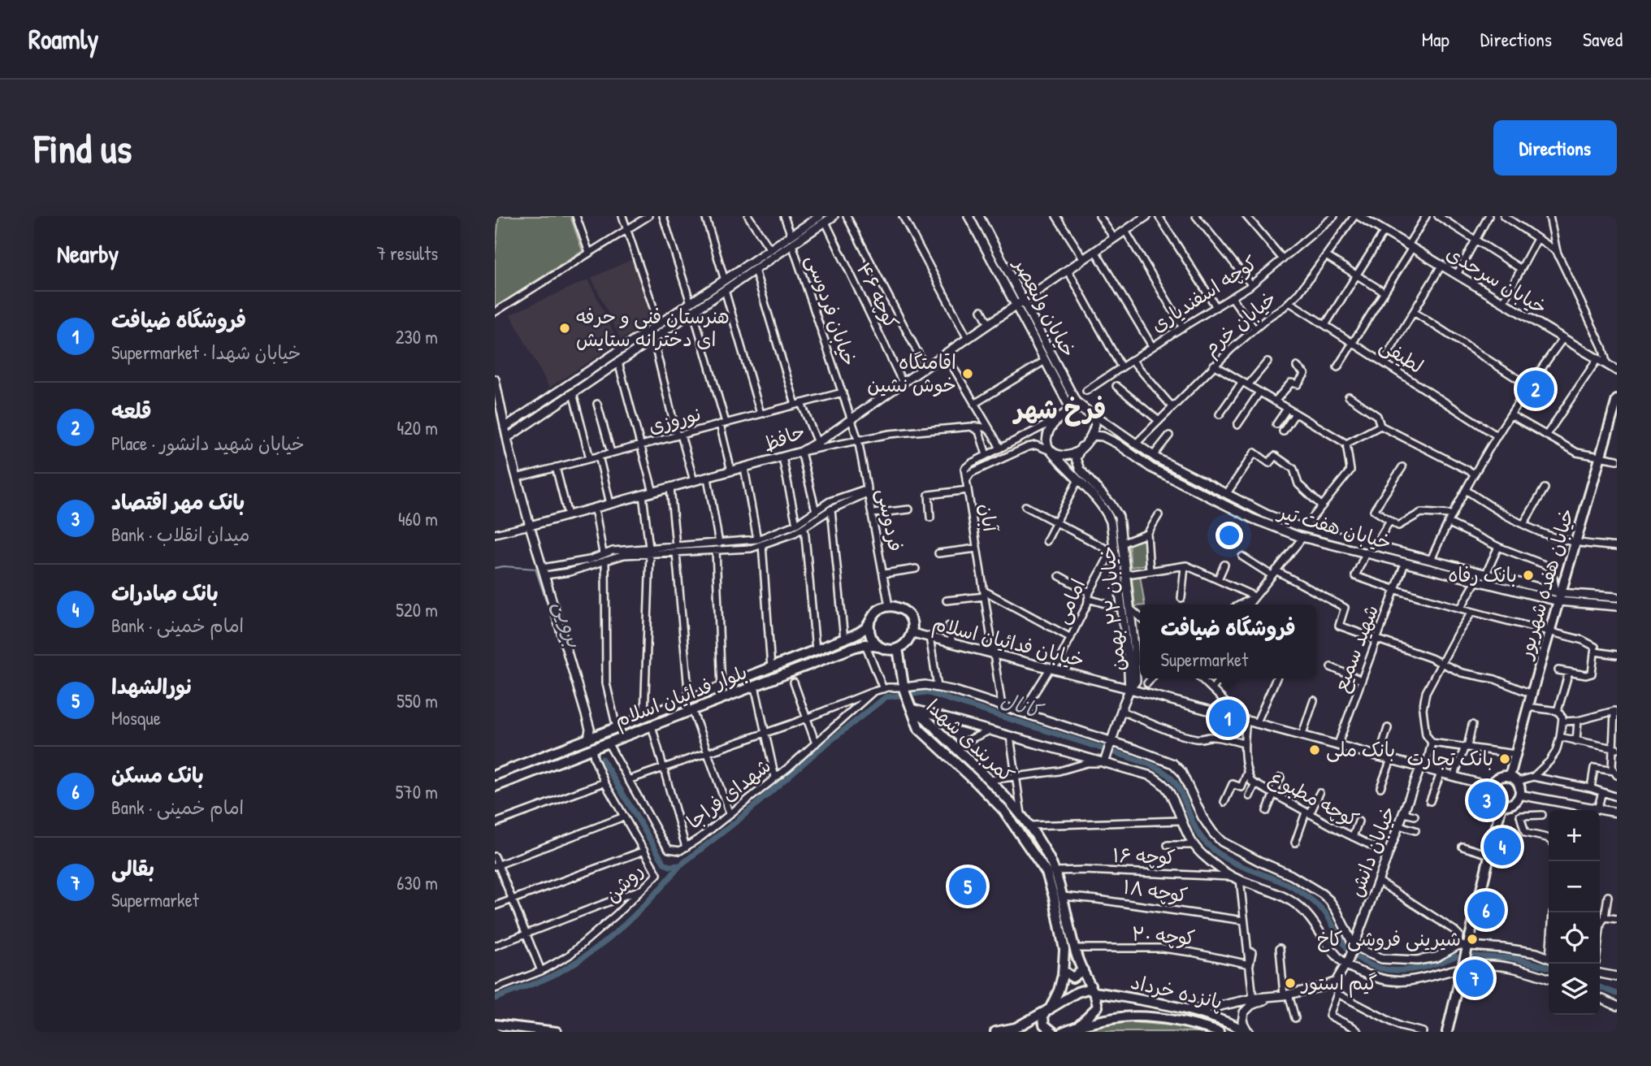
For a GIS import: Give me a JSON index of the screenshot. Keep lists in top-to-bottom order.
{
  "streets": {
    "main road": [
      "خیابان هفده شهریور",
      "بلوار فدائیان اسلام",
      "کمربندی شهدا",
      "پانزده خرداد"
    ],
    "street": [
      "خیابان سرحدی",
      "کوچه اسفندیاری",
      "کوچه ۴۶",
      "خیابان ولیعصر",
      "خیابان فردوسی",
      "خیابان خرم",
      "لطیفی",
      "نوروزی",
      "حافظ",
      "آبان",
      "فردوسی",
      "خیابان هفت تیر",
      "امامی",
      "خیابان ۲۲ بهمن",
      "خیابان فدائیان اسلام",
      "شهید سمیع",
      "شهدای فراجا",
      "کوچه مطبوع",
      "خیابان دانش",
      "کوچه ۱۶",
      "روشن",
      "کوچه ۱۸",
      "کوچه ۲۰"
    ]
  },
  "crossings": [
    ["کوچه ۴۶", "حافظ"],
    ["خیابان ولیعصر", "حافظ"],
    ["خیابان ولیعصر", "آبان"],
    ["خیابان ولیعصر", "خیابان هفت تیر"],
    ["خیابان ولیعصر", "خیابان ۲۲ بهمن"],
    ["خیابان فردوسی", "نوروزی"],
    ["خیابان فردوسی", "حافظ"],
    ["خیابان فردوسی", "فردوسی"],
    ["خیابان خرم", "لطیفی"],
    ["خیابان خرم", "خیابان هفت تیر"],
    ["آبان", "خیابان هفت تیر"],
    ["آبان", "خیابان ۲۲ بهمن"],
    ["آبان", "خیابان فدائیان اسلام"],
    ["فردوسی", "خیابان فدائیان اسلام"],
    ["فردوسی", "بلوار فدائیان اسلام"],
    ["خیابان هفت تیر", "خیابان هفده شهریور"],
    ["خیابان هفت تیر", "خیابان ۲۲ بهمن"],
    ["خیابان هفت تیر", "شهید سمیع"],
    ["خیابان هفده شهریور", "خیابان فدائیان اسلام"],
    ["امامی", "خیابان ۲۲ بهمن"],
    ["خیابان ۲۲ بهمن", "خیابان فدائیان اسلام"],
    ["خیابان فدائیان اسلام", "شهید سمیع"],
    ["خیابان فدائیان اسلام", "بلوار فدائیان اسلام"],
    ["خیابان فدائیان اسلام", "کوچه مطبوع"],
    ["خیابان فدائیان اسلام", "خیابان دانش"],
    ["بلوار فدائیان اسلام", "شهدای فراجا"],
    ["بلوار فدائیان اسلام", "روشن"],
    ["کمربندی شهدا", "کوچه ۱۶"],
    ["کمربندی شهدا", "کوچه ۱۸"],
    ["کمربندی شهدا", "کوچه ۲۰"],
    ["کمربندی شهدا", "پانزده خرداد"],
    ["کوچه مطبوع", "خیابان دانش"]
  ],
  "districts": ["فرخ شهر"],
  "water": ["برویی", "کانال"],
  "places": [
    "هنرستان فنی و حرفه ای دخترانه ستایش",
    "اقامتگاه خوش نشین",
    "بانک رفاه",
    "بانک ملی",
    "بانک تجارت",
    "شیرینی فروشی کاخ",
    "گیم استور"
  ],
  "page": {
    "header": "Roamly",
    "nav": ["Map", "Directions", "Saved"],
    "buttons": "Directions",
    "title": "Find us",
    "heading": ["Nearby", "7 results"],
    "list": [
      {
        "mark": "1",
        "name": "فروشگاه ضیافت",
        "note": "Supermarket · خیابان شهدا",
        "value": "230 m"
      },
      {
        "mark": "2",
        "name": "قلعه",
        "note": "Place · خیابان شهید دانشور",
        "value": "420 m"
      },
      {
        "mark": "3",
        "name": "بانک مهر اقتصاد",
        "note": "Bank · میدان انقلاب",
        "value": "460 m"
      },
      {
        "mark": "4",
        "name": "بانک صادرات",
        "note": "Bank · امام خمینی",
        "value": "520 m"
      },
      {
        "mark": "5",
        "name": "نورالشهدا",
        "note": "Mosque",
        "value": "550 m"
      },
      {
        "mark": "6",
        "name": "بانک مسکن",
        "note": "Bank · امام خمینی",
        "value": "570 m"
      },
      {
        "mark": "7",
        "name": "بقالی",
        "note": "Supermarket",
        "value": "630 m"
      }
    ],
    "pins": [
      "2",
      "1",
      "3",
      "4",
      "5",
      "6",
      "7"
    ],
    "popup": ["فروشگاه ضیافت", "Supermarket"],
    "map_buttons": ["+", "−"]
  }
}
